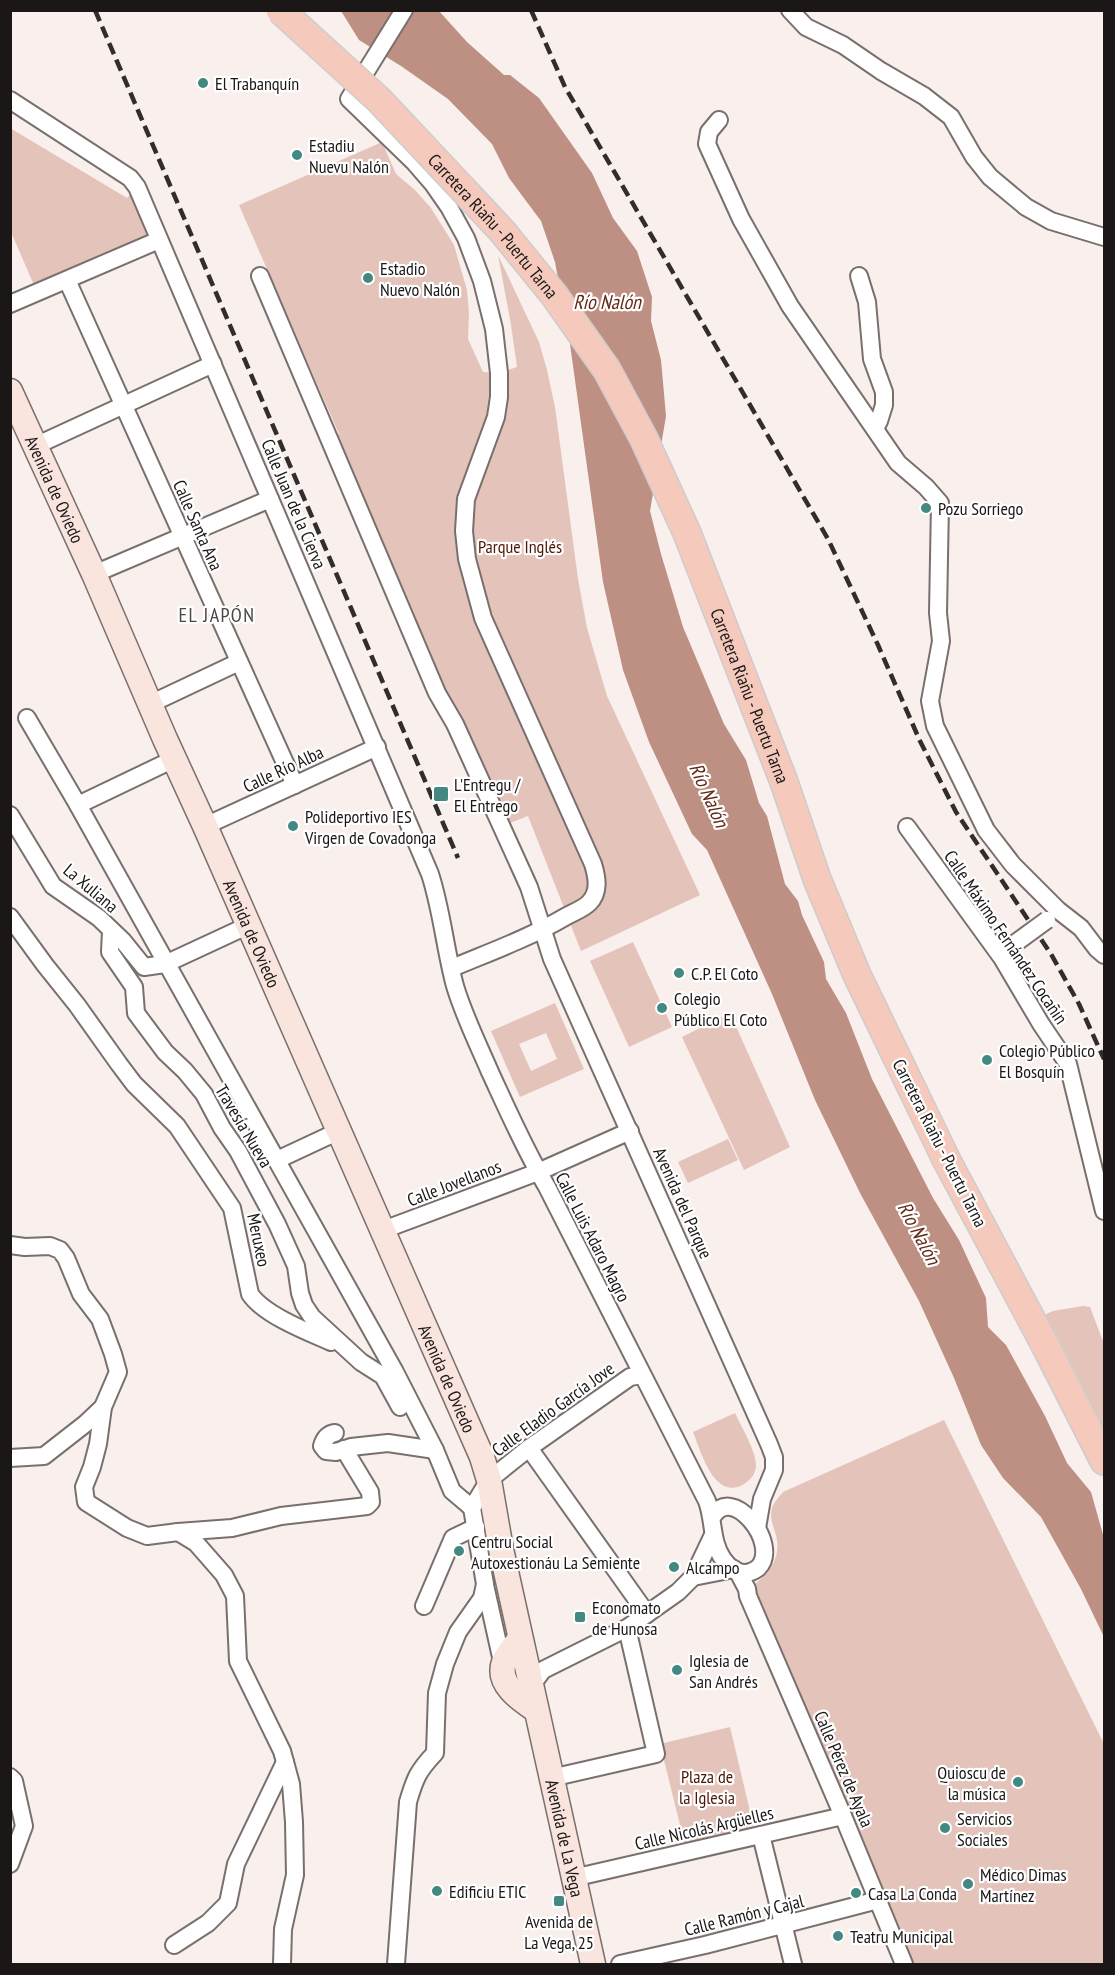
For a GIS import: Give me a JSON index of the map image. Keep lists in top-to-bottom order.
{
  "streets": {
    "main road": ["Carretera Riañu - Puertu Tarna"],
    "street": [
      "Avenida de Oviedo",
      "Calle Juan de la Cierva",
      "Calle Santa Ana",
      "Calle Río Alba",
      "La Xuliana",
      "Calle Máximo Fernández Cocañín",
      "Travesía Nueva",
      "Calle Jovellanos",
      "Avenida del Parque",
      "Calle Luis Adaro Magro",
      "Meruxeo",
      "Calle Eladio García Jove",
      "Calle Pérez de Ayala",
      "Calle Nicolás Argüelles",
      "Avenida de La Vega",
      "Calle Ramón y Cajal"
    ]
  },
  "crossings": [
    ["Avenida de Oviedo", "Calle Río Alba"],
    ["Avenida de Oviedo", "Calle Jovellanos"],
    ["Avenida de Oviedo", "Calle Eladio García Jove"],
    ["Calle Juan de la Cierva", "Calle Río Alba"],
    ["Calle Juan de la Cierva", "Calle Luis Adaro Magro"],
    ["Calle Santa Ana", "Calle Río Alba"],
    ["La Xuliana", "Travesía Nueva"],
    ["Travesía Nueva", "Meruxeo"],
    ["Calle Jovellanos", "Avenida del Parque"],
    ["Calle Jovellanos", "Calle Luis Adaro Magro"],
    ["Calle Luis Adaro Magro", "Calle Eladio García Jove"],
    ["Calle Luis Adaro Magro", "Calle Pérez de Ayala"],
    ["Calle Pérez de Ayala", "Calle Nicolás Argüelles"],
    ["Calle Pérez de Ayala", "Calle Ramón y Cajal"],
    ["Calle Nicolás Argüelles", "Avenida de La Vega"]
  ],
  "districts": ["EL JAPÓN"],
  "water": ["Río Nalón"],
  "parks": ["Parque Inglés", "Plaza de la Iglesia"],
  "places": {
    "other": [
      "El Trabanquín",
      "Estadiu Nuevu Nalón",
      "Estadio Nuevo Nalón",
      "Pozu Sorriego",
      "Polideportivo IES Virgen de Covadonga",
      "C.P. El Coto",
      "Colegio Público El Coto",
      "Colegio Público El Bosquín",
      "Centru Social Autoxestionáu La Semiente",
      "Alcampo",
      "Iglesia de San Andrés",
      "Quioscu de la música",
      "Servicios Sociales",
      "Médico Dimas Martínez",
      "Edificiu ETIC",
      "Casa La Conda",
      "Teatru Municipal"
    ],
    "transit": ["L'Entregu / El Entrego", "Economato de Hunosa", "Avenida de La Vega, 25"]
  }
}
